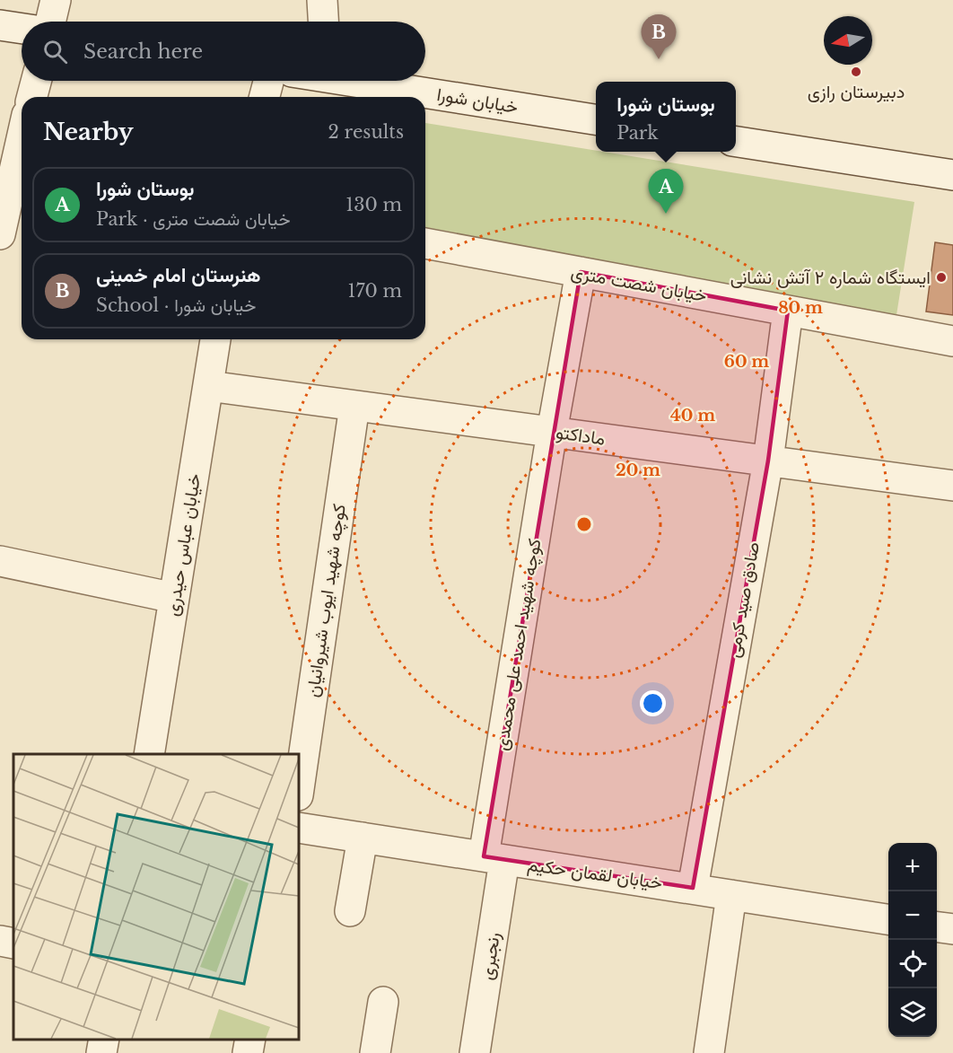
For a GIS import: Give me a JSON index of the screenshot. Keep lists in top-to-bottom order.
{
  "streets": {
    "street": [
      "خیابان شورا",
      "خیابان شصت متری",
      "ماداکتو",
      "خیابان عباس حیدری",
      "صادق صید کرمی",
      "کوچه شهید ایوب شیروانیان",
      "کوچه شهید احمد علی محمدی",
      "خیابان لقمان حکیم",
      "رنجبری"
    ]
  },
  "crossings": [
    ["خیابان شصت متری", "صادق صید کرمی"],
    ["خیابان شصت متری", "کوچه شهید احمد علی محمدی"],
    ["ماداکتو", "خیابان عباس حیدری"],
    ["ماداکتو", "صادق صید کرمی"],
    ["ماداکتو", "کوچه شهید ایوب شیروانیان"],
    ["ماداکتو", "کوچه شهید احمد علی محمدی"],
    ["صادق صید کرمی", "خیابان لقمان حکیم"],
    ["کوچه شهید احمد علی محمدی", "خیابان لقمان حکیم"],
    ["کوچه شهید احمد علی محمدی", "رنجبری"],
    ["خیابان لقمان حکیم", "رنجبری"]
  ],
  "places": ["دبیرستان رازی", "ایستگاه شماره ۲ آتش نشانی"],
  "north": "left",
  "page": {
    "pins": ["B", "A"],
    "search": "Search here",
    "popup": ["بوستان شورا", "Park"],
    "heading": ["Nearby", "2 results"],
    "list": [
      {
        "mark": "A",
        "name": "بوستان شورا",
        "note": "Park · خیابان شصت متری",
        "value": "130 m"
      },
      {
        "mark": "B",
        "name": "هنرستان امام خمینی",
        "note": "School · خیابان شورا",
        "value": "170 m"
      }
    ],
    "map_buttons": ["+", "−"]
  },
  "rings": [
    "80 m",
    "60 m",
    "40 m",
    "20 m"
  ]
}
